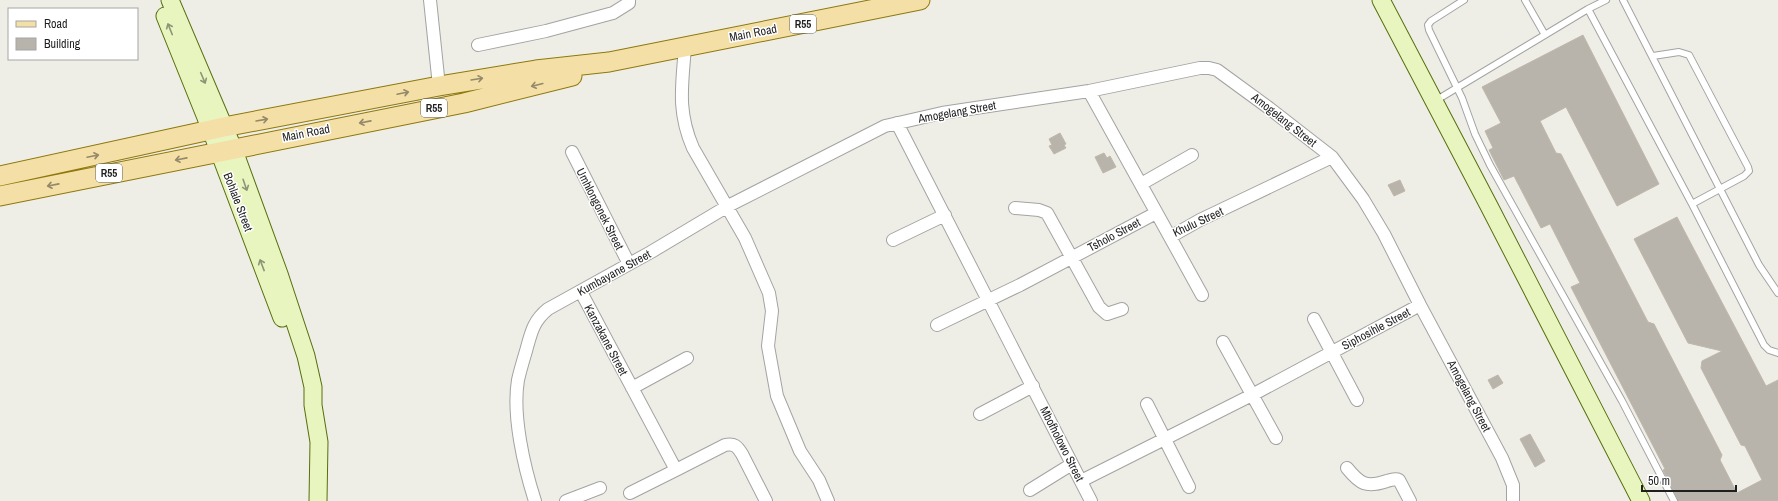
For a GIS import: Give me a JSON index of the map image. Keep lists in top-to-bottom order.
{
  "streets": {
    "main road": ["R55", "Main Road"],
    "street": [
      "Amogelang Street",
      "Bohlale Street",
      "Umhlongonek Street",
      "Khulu Street",
      "Tsholo Street",
      "Kumbayane Street",
      "Siphosihle Street",
      "Kanzakane Street",
      "Mbofholowo Street"
    ]
  },
  "crossings": [
    ["Main Road", "Bohlale Street"],
    ["Amogelang Street", "Khulu Street"],
    ["Amogelang Street", "Kumbayane Street"],
    ["Amogelang Street", "Siphosihle Street"],
    ["Amogelang Street", "Mbofholowo Street"],
    ["Umhlongonek Street", "Kumbayane Street"],
    ["Khulu Street", "Tsholo Street"],
    ["Tsholo Street", "Mbofholowo Street"],
    ["Kumbayane Street", "Kanzakane Street"],
    ["Siphosihle Street", "Mbofholowo Street"]
  ],
  "legend": ["Road", "Building"],
  "scale_bar": "50 m"
}
